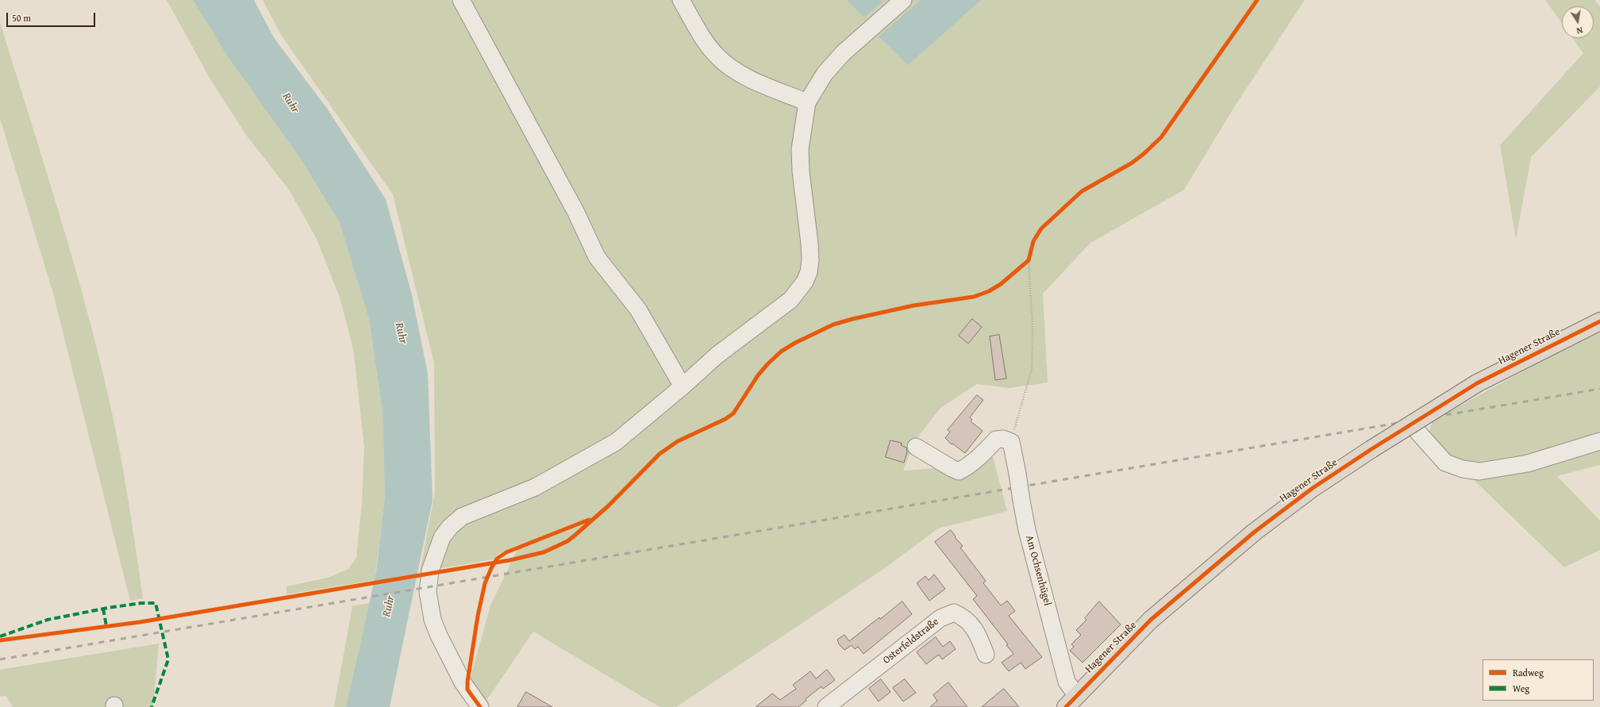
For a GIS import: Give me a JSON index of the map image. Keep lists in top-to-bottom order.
{
  "streets": {
    "main road": ["Hagener Straße"],
    "street": ["Am Ochsenhügel", "Osterfeldstraße"]
  },
  "crossings": [
    ["Hagener Straße", "Am Ochsenhügel"]
  ],
  "water": ["Ruhr"],
  "legend": ["Radweg", "Weg"],
  "scale_bar": "50 m",
  "north": "bottom"
}
